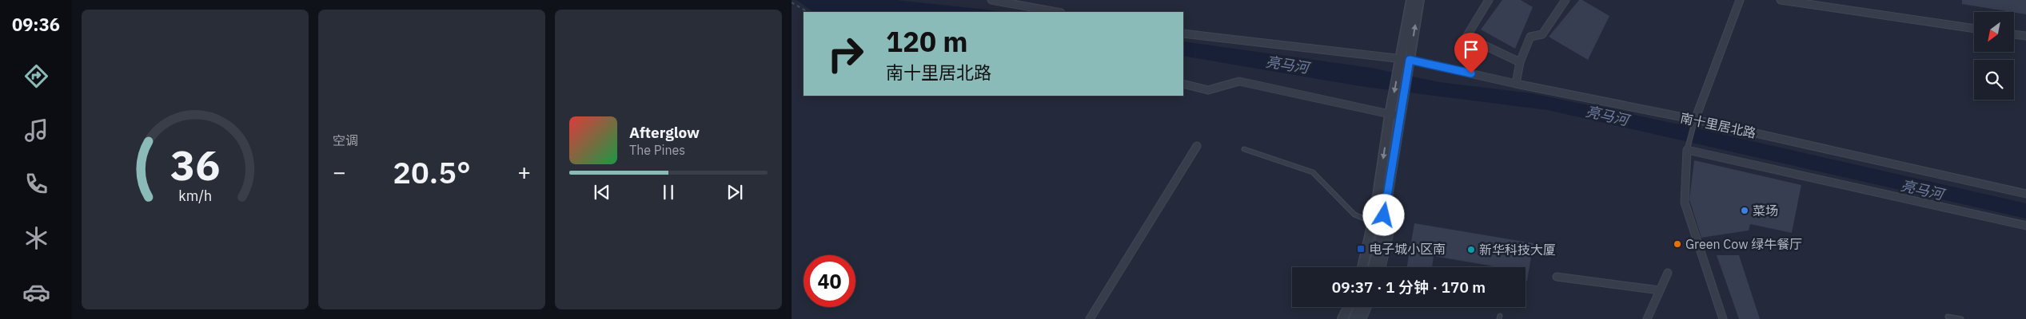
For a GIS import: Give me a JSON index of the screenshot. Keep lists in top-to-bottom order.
{
  "streets": {
    "street": ["南十里居北路"]
  },
  "water": ["亮马河"],
  "places": {
    "other": ["菜场", "Green Cow 绿牛餐厅", "新华科技大厦"],
    "transit": ["电子城小区南"]
  },
  "north": "bottom left",
  "page": {
    "tabs": "09:36",
    "tile": "空调",
    "turn": ["120 m", "南十里居北路"],
    "song": ["Afterglow", "The Pines"],
    "heat": ["−", "20.5°", "+"],
    "limit": "40",
    "trip": "09:37 · 1 分钟 · 170 m",
    "gauge": ["36", "km/h"]
  }
}
